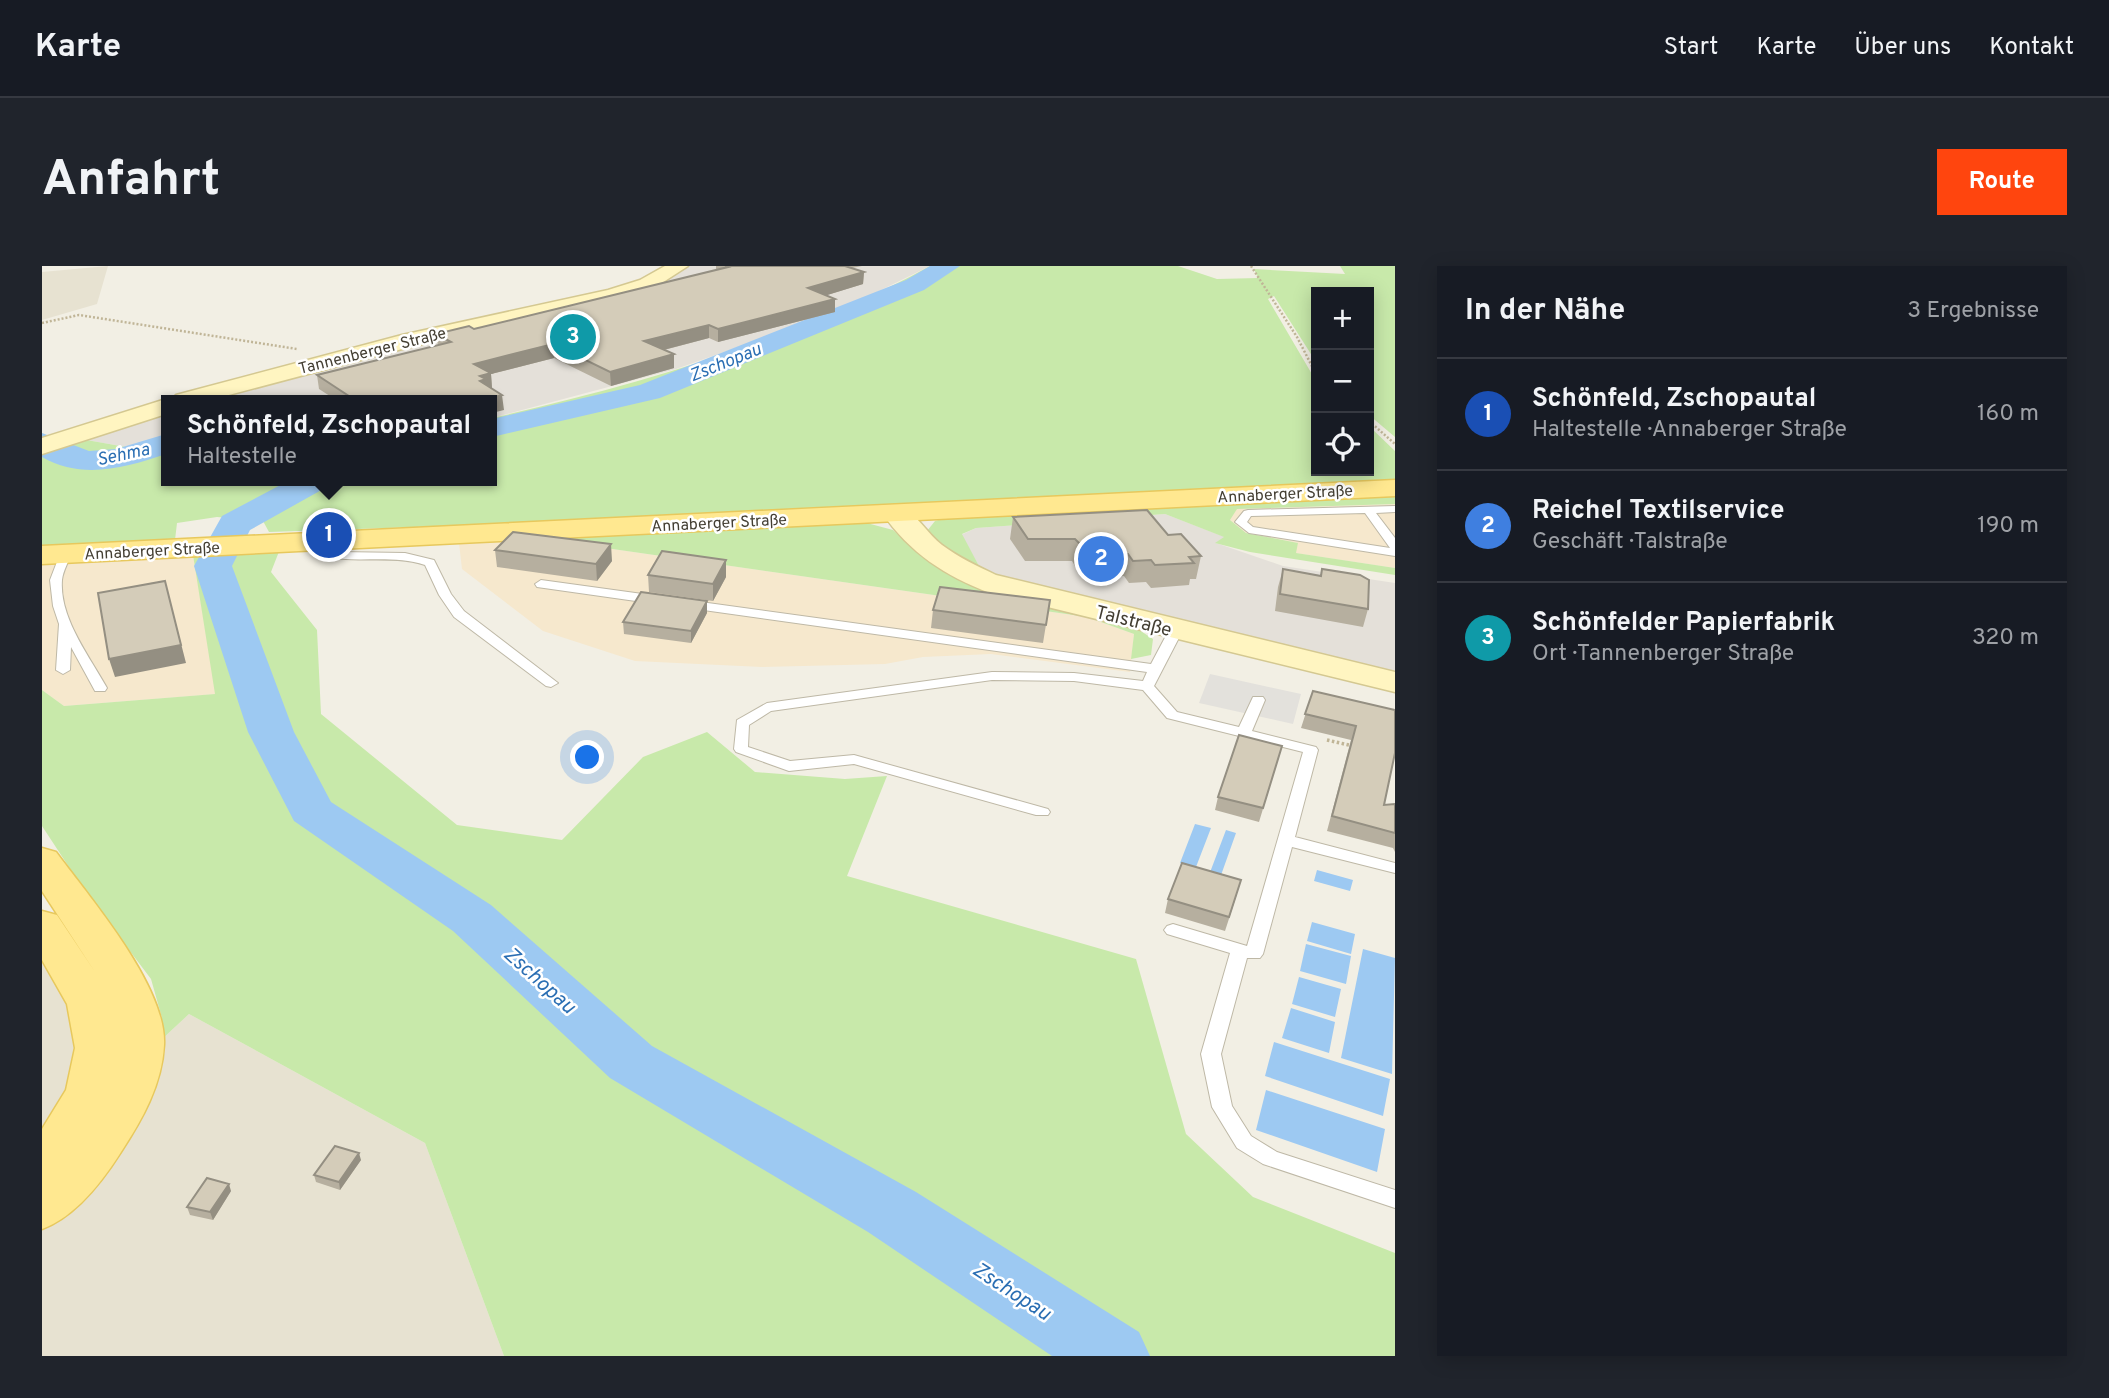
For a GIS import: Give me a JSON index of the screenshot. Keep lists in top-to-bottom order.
{
  "streets": {
    "main road": ["Tannenberger Straße", "Annaberger Straße", "Talstraße"]
  },
  "crossings": [
    ["Annaberger Straße", "Talstraße"]
  ],
  "water": ["Zschopau", "Sehma"],
  "page": {
    "header": "Karte",
    "nav": [
      "Start",
      "Karte",
      "Über uns",
      "Kontakt"
    ],
    "buttons": "Route",
    "title": "Anfahrt",
    "heading": ["In der Nähe", "3 Ergebnisse"],
    "map_buttons": ["+", "−"],
    "pins": ["3", "1", "2"],
    "list": [
      {
        "mark": "1",
        "name": "Schönfeld, Zschopautal",
        "note": "Haltestelle · Annaberger Straße",
        "value": "160 m"
      },
      {
        "mark": "2",
        "name": "Reichel Textilservice",
        "note": "Geschäft · Talstraße",
        "value": "190 m"
      },
      {
        "mark": "3",
        "name": "Schönfelder Papierfabrik",
        "note": "Ort · Tannenberger Straße",
        "value": "320 m"
      }
    ],
    "popup": ["Schönfeld, Zschopautal", "Haltestelle"]
  }
}
